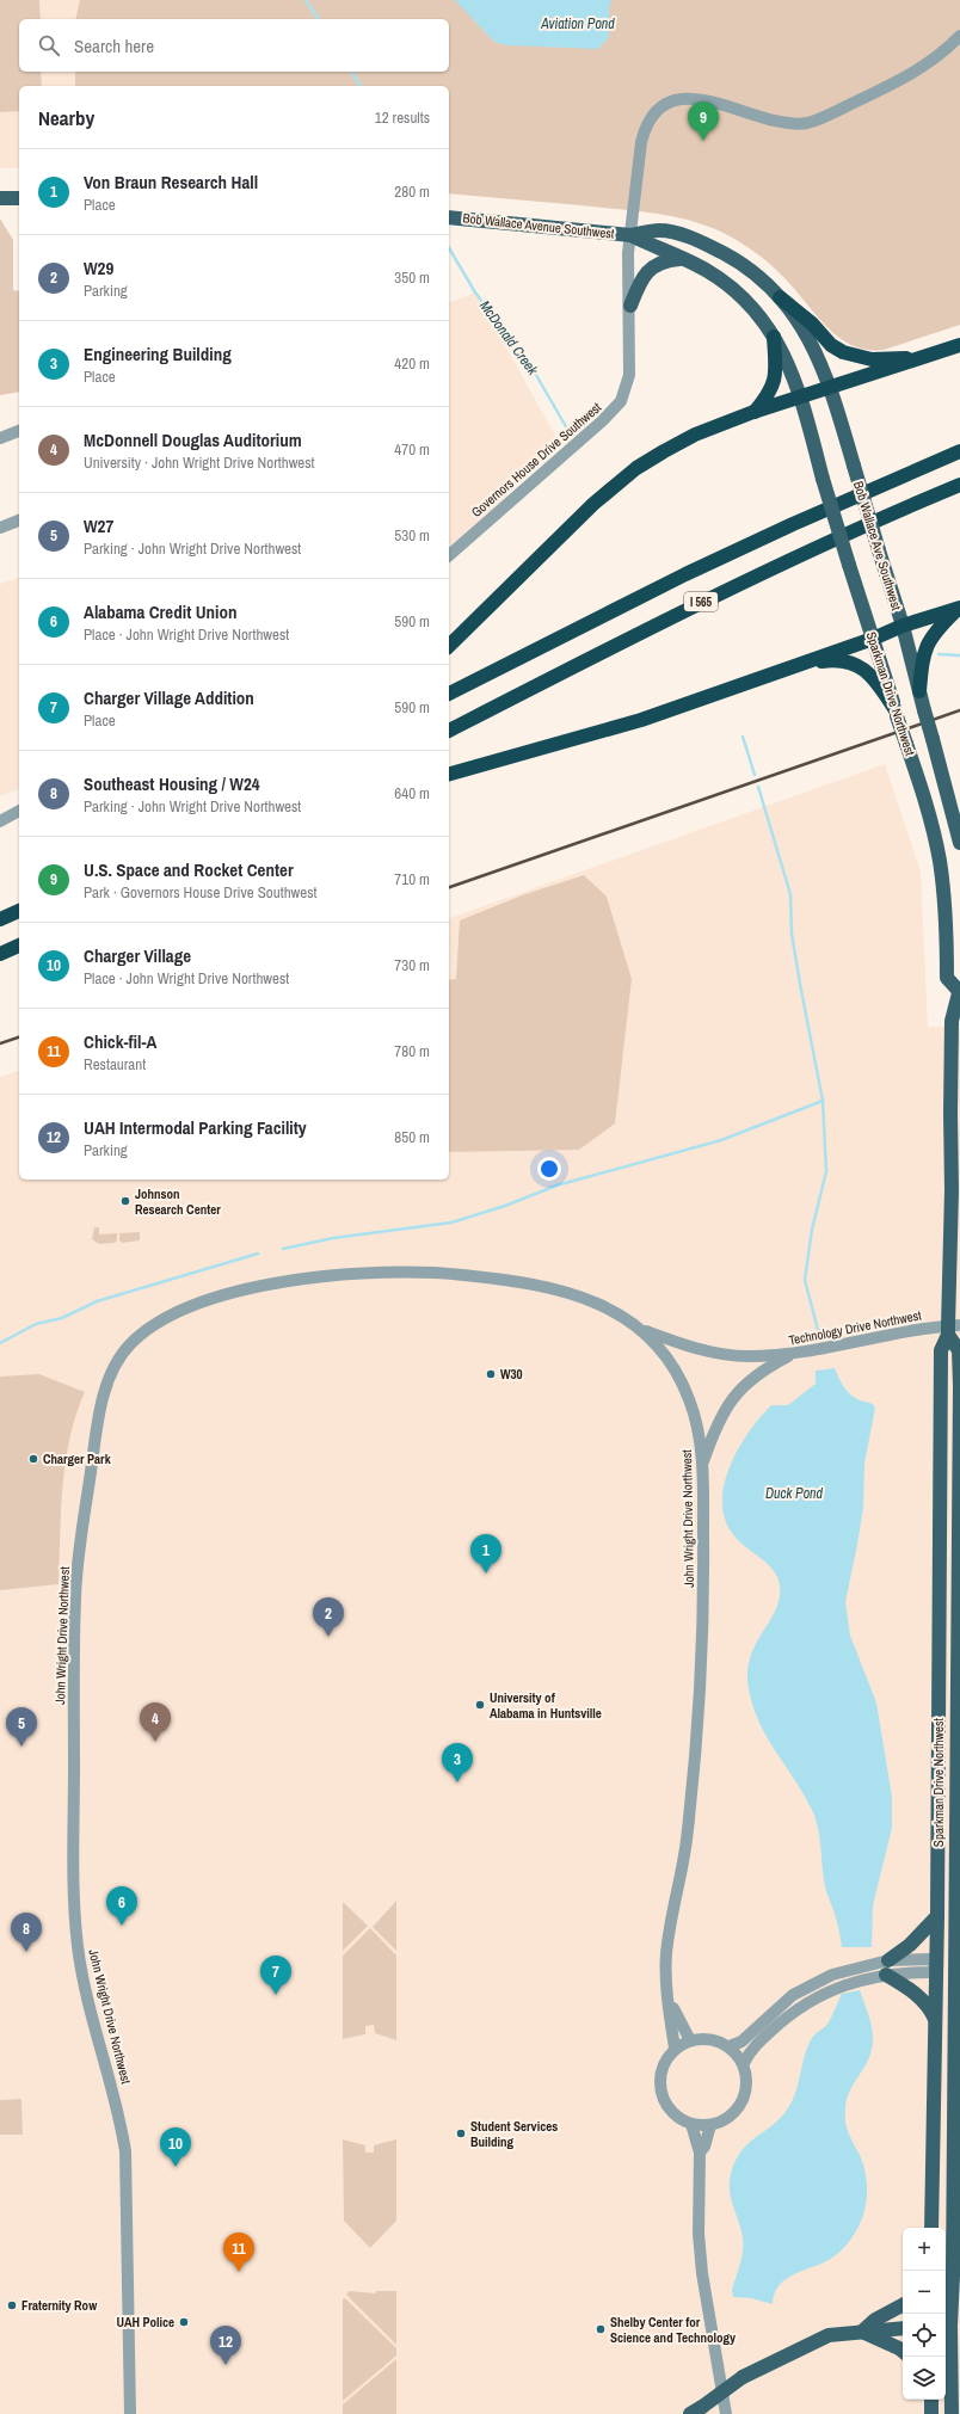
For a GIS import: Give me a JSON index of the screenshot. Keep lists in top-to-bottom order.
{
  "streets": {
    "highway": ["I 565"],
    "main road": ["Bob Wallace Avenue Southwest", "Bob Wallace Ave Southwest", "Sparkman Drive Northwest"],
    "street": ["Governors House Drive Southwest", "Technology Drive Northwest", "John Wright Drive Northwest"]
  },
  "crossings": [
    ["Bob Wallace Avenue Southwest", "Governors House Drive Southwest"],
    ["Bob Wallace Avenue Southwest", "Bob Wallace Ave Southwest"],
    ["Bob Wallace Avenue Southwest", "Sparkman Drive Northwest"],
    ["Bob Wallace Ave Southwest", "Sparkman Drive Northwest"],
    ["Sparkman Drive Northwest", "Technology Drive Northwest"],
    ["Technology Drive Northwest", "John Wright Drive Northwest"]
  ],
  "water": ["Aviation Pond", "McDonald Creek", "Duck Pond"],
  "places": [
    "Johnson Research Center",
    "W30",
    "Charger Park",
    "University of Alabama in Huntsville",
    "Student Services Building",
    "Fraternity Row",
    "UAH Police",
    "Shelby Center for Science and Technology"
  ],
  "page": {
    "search": "Search here",
    "heading": ["Nearby", "12 results"],
    "pins": [
      "9",
      "1",
      "2",
      "4",
      "5",
      "3",
      "6",
      "8",
      "7",
      "10",
      "11",
      "12"
    ],
    "list": [
      {
        "mark": "1",
        "name": "Von Braun Research Hall",
        "note": "Place",
        "value": "280 m"
      },
      {
        "mark": "2",
        "name": "W29",
        "note": "Parking",
        "value": "350 m"
      },
      {
        "mark": "3",
        "name": "Engineering Building",
        "note": "Place",
        "value": "420 m"
      },
      {
        "mark": "4",
        "name": "McDonnell Douglas Auditorium",
        "note": "University · John Wright Drive Northwest",
        "value": "470 m"
      },
      {
        "mark": "5",
        "name": "W27",
        "note": "Parking · John Wright Drive Northwest",
        "value": "530 m"
      },
      {
        "mark": "6",
        "name": "Alabama Credit Union",
        "note": "Place · John Wright Drive Northwest",
        "value": "590 m"
      },
      {
        "mark": "7",
        "name": "Charger Village Addition",
        "note": "Place",
        "value": "590 m"
      },
      {
        "mark": "8",
        "name": "Southeast Housing / W24",
        "note": "Parking · John Wright Drive Northwest",
        "value": "640 m"
      },
      {
        "mark": "9",
        "name": "U.S. Space and Rocket Center",
        "note": "Park · Governors House Drive Southwest",
        "value": "710 m"
      },
      {
        "mark": "10",
        "name": "Charger Village",
        "note": "Place · John Wright Drive Northwest",
        "value": "730 m"
      },
      {
        "mark": "11",
        "name": "Chick-fil-A",
        "note": "Restaurant",
        "value": "780 m"
      },
      {
        "mark": "12",
        "name": "UAH Intermodal Parking Facility",
        "note": "Parking",
        "value": "850 m"
      }
    ],
    "map_buttons": ["+", "−"]
  }
}
